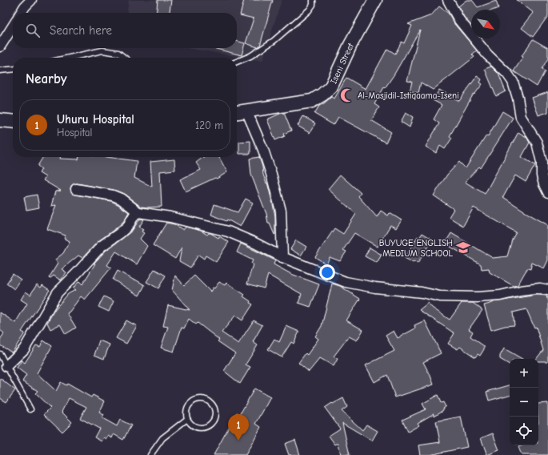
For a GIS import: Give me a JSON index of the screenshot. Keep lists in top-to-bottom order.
{
  "streets": {
    "street": ["Iseni Street"]
  },
  "places": {
    "mosque": ["Al-Masjidil-Istiqaama-Iseni"],
    "school or university": ["BUYUGE ENGLISH MEDIUM SCHOOL"]
  },
  "north": "bottom right",
  "page": {
    "search": "Search here",
    "heading": "Nearby",
    "list": [
      {
        "mark": "1",
        "name": "Uhuru Hospital",
        "note": "Hospital",
        "value": "120 m"
      }
    ],
    "map_buttons": ["+", "−"],
    "pins": "1"
  }
}
